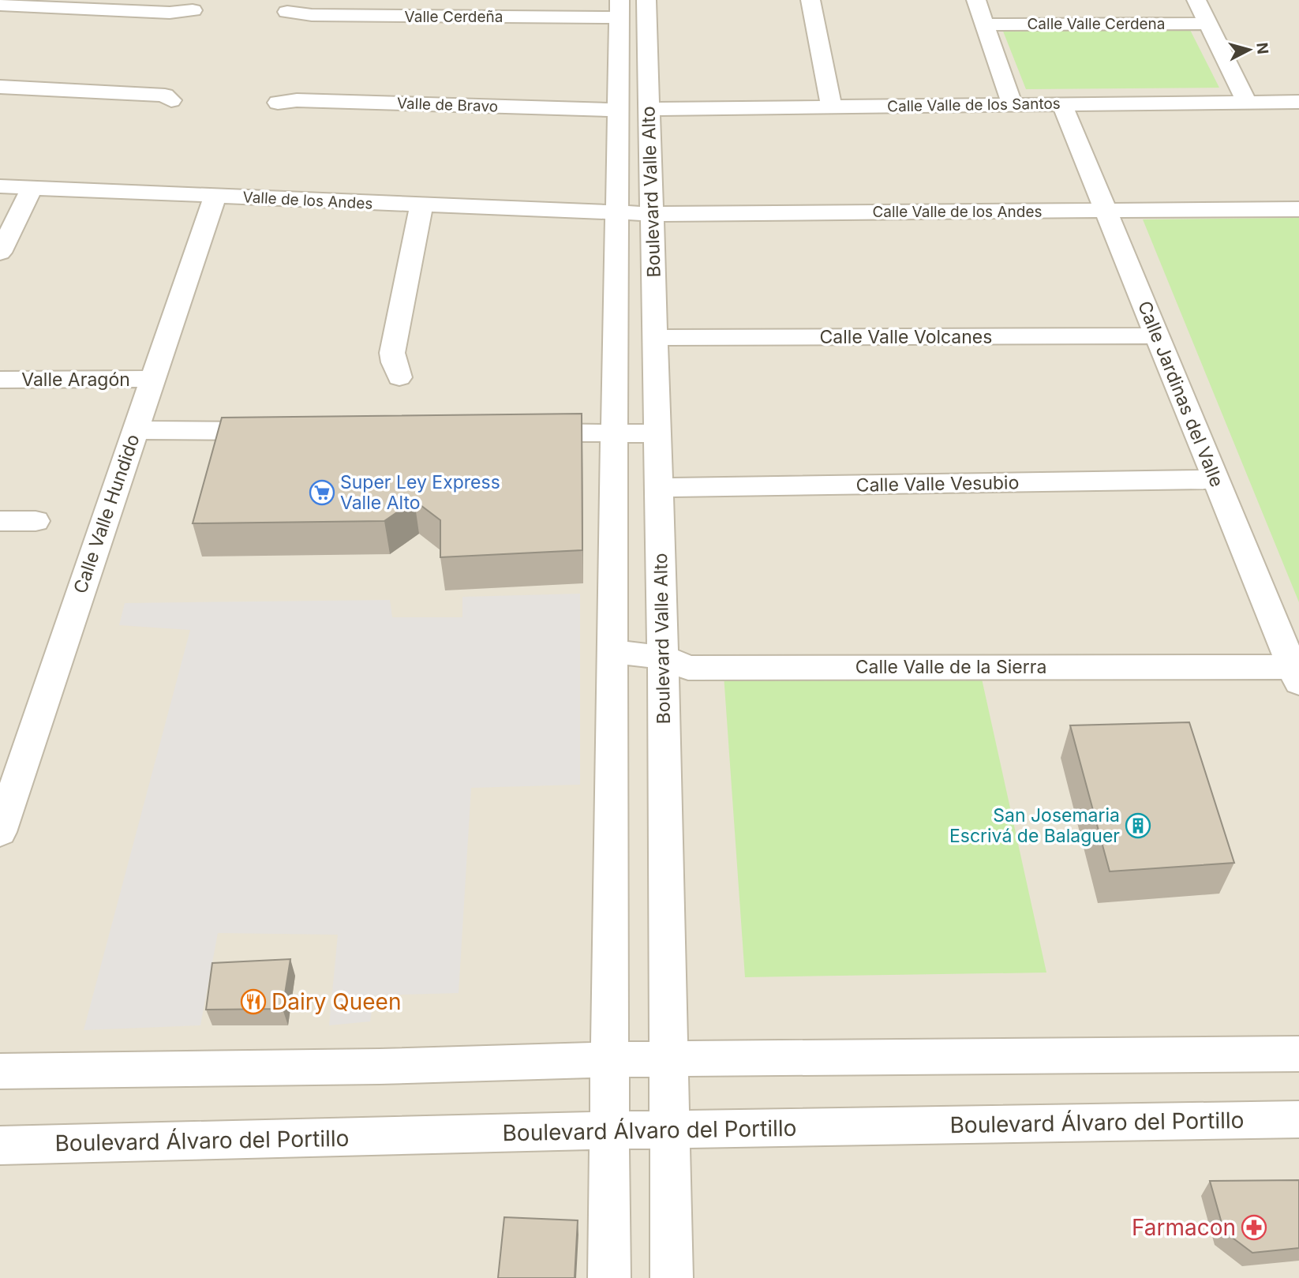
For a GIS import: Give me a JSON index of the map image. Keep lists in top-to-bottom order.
{
  "streets": {
    "street": [
      "Valle Cerdeña",
      "Calle Valle Cerdena",
      "Valle de Bravo",
      "Calle Valle de los Santos",
      "Boulevard Valle Alto",
      "Valle de los Andes",
      "Calle Valle de los Andes",
      "Calle Valle Volcanes",
      "Valle Aragón",
      "Calle Jardinas del Valle",
      "Calle Valle Vesubio",
      "Calle Valle Hundido",
      "Calle Valle de la Sierra",
      "Boulevard Álvaro del Portillo"
    ]
  },
  "crossings": [
    ["Valle Cerdeña", "Boulevard Valle Alto"],
    ["Valle de Bravo", "Boulevard Valle Alto"],
    ["Calle Valle de los Santos", "Boulevard Valle Alto"],
    ["Calle Valle de los Santos", "Calle Jardinas del Valle"],
    ["Boulevard Valle Alto", "Valle de los Andes"],
    ["Boulevard Valle Alto", "Calle Valle de los Andes"],
    ["Boulevard Valle Alto", "Calle Valle Volcanes"],
    ["Boulevard Valle Alto", "Calle Valle Vesubio"],
    ["Boulevard Valle Alto", "Calle Valle de la Sierra"],
    ["Boulevard Valle Alto", "Boulevard Álvaro del Portillo"],
    ["Valle de los Andes", "Calle Valle de los Andes"],
    ["Valle de los Andes", "Calle Valle Hundido"],
    ["Calle Valle de los Andes", "Calle Jardinas del Valle"],
    ["Calle Valle Volcanes", "Calle Jardinas del Valle"],
    ["Valle Aragón", "Calle Valle Hundido"],
    ["Calle Jardinas del Valle", "Calle Valle Vesubio"],
    ["Calle Jardinas del Valle", "Calle Valle de la Sierra"]
  ],
  "places": {
    "supermarket": ["Super Ley Express Valle Alto"],
    "building": ["San Josemaria Escrivá de Balaguer"],
    "restaurant": ["Dairy Queen"],
    "pharmacy": ["Farmacon"]
  },
  "north": "right"
}
